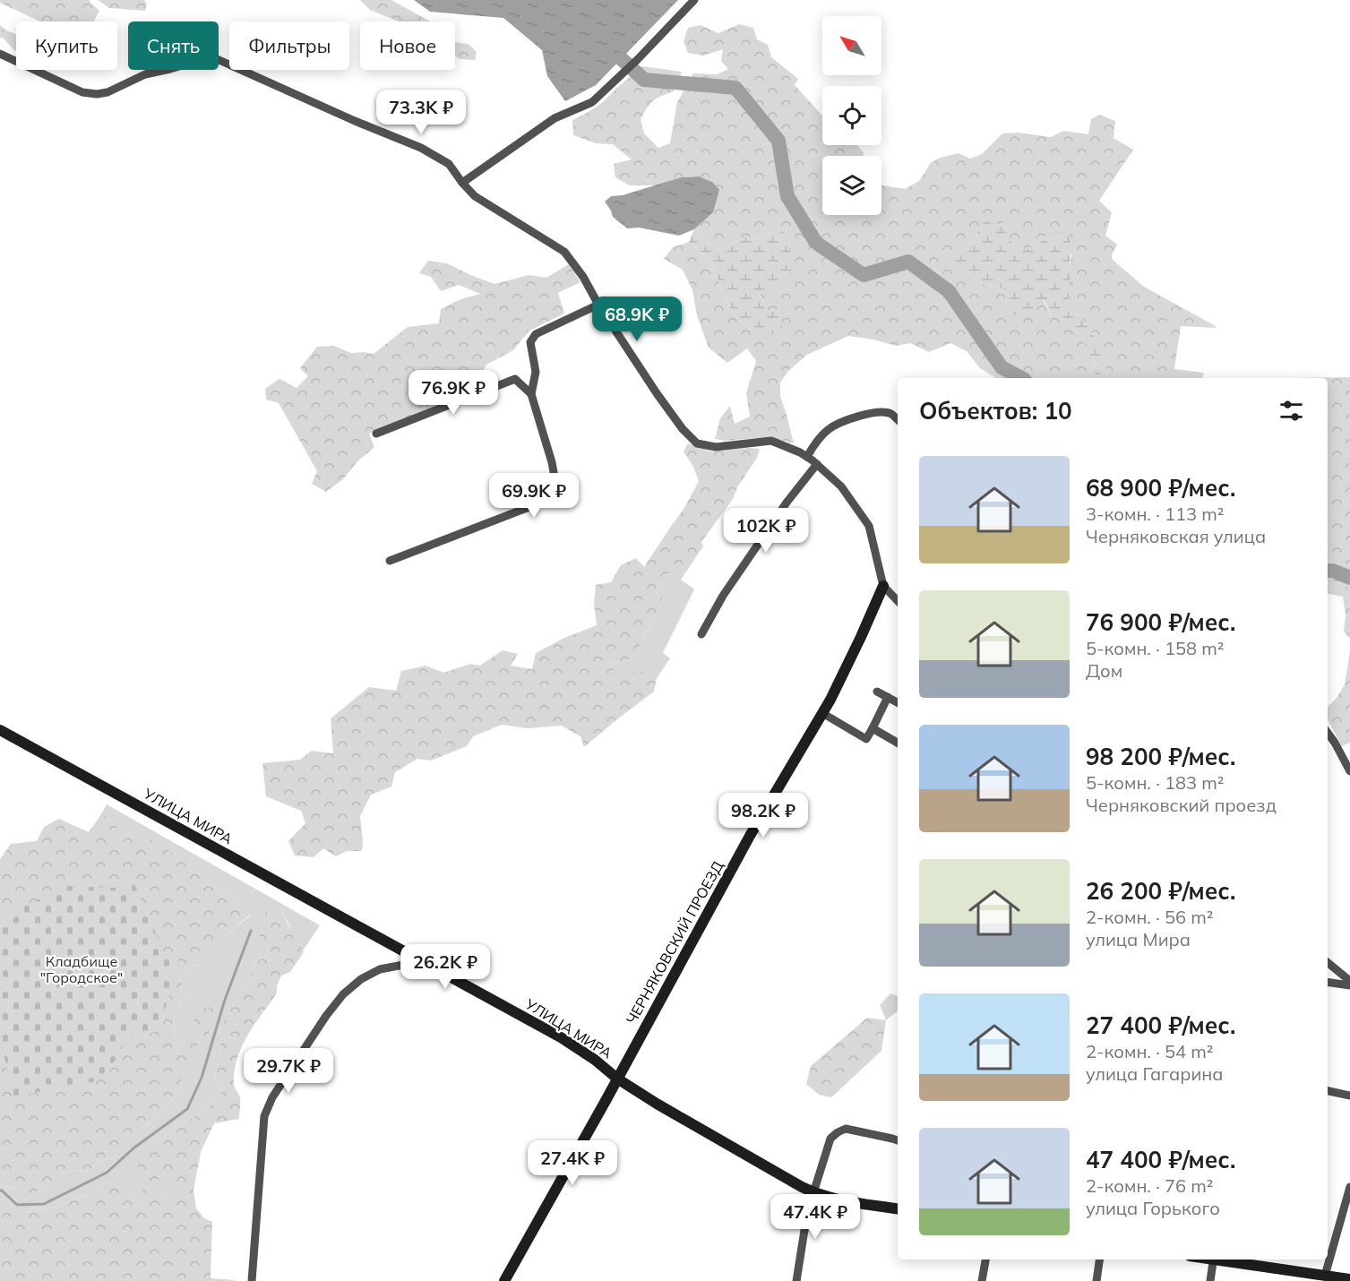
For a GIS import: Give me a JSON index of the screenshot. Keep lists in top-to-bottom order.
{
  "streets": {
    "main road": ["УЛИЦА МИРА", "ЧЕРНЯКОВСКИЙ ПРОЕЗД"]
  },
  "crossings": [
    ["УЛИЦА МИРА", "ЧЕРНЯКОВСКИЙ ПРОЕЗД"]
  ],
  "parks": ["Кладбище \"Городское\""],
  "north": "top left",
  "page": {
    "chip": [
      "Купить",
      "Снять",
      "Фильтры",
      "Новое"
    ],
    "price": [
      "73.3K ₽",
      "68.9K ₽",
      "76.9K ₽",
      "69.9K ₽",
      "102K ₽",
      "98.2K ₽",
      "26.2K ₽",
      "29.7K ₽",
      "27.4K ₽",
      "47.4K ₽"
    ],
    "heading": "Объектов: 10",
    "list": [
      {
        "name": "68 900 ₽/мес.",
        "note": "3-комн. · 113 m² · Черняковская улица"
      },
      {
        "name": "76 900 ₽/мес.",
        "note": "5-комн. · 158 m² · Дом"
      },
      {
        "name": "98 200 ₽/мес.",
        "note": "5-комн. · 183 m² · Черняковский проезд"
      },
      {
        "name": "26 200 ₽/мес.",
        "note": "2-комн. · 56 m² · улица Мира"
      },
      {
        "name": "27 400 ₽/мес.",
        "note": "2-комн. · 54 m² · улица Гагарина"
      },
      {
        "name": "47 400 ₽/мес.",
        "note": "2-комн. · 76 m² · улица Горького"
      }
    ]
  }
}
